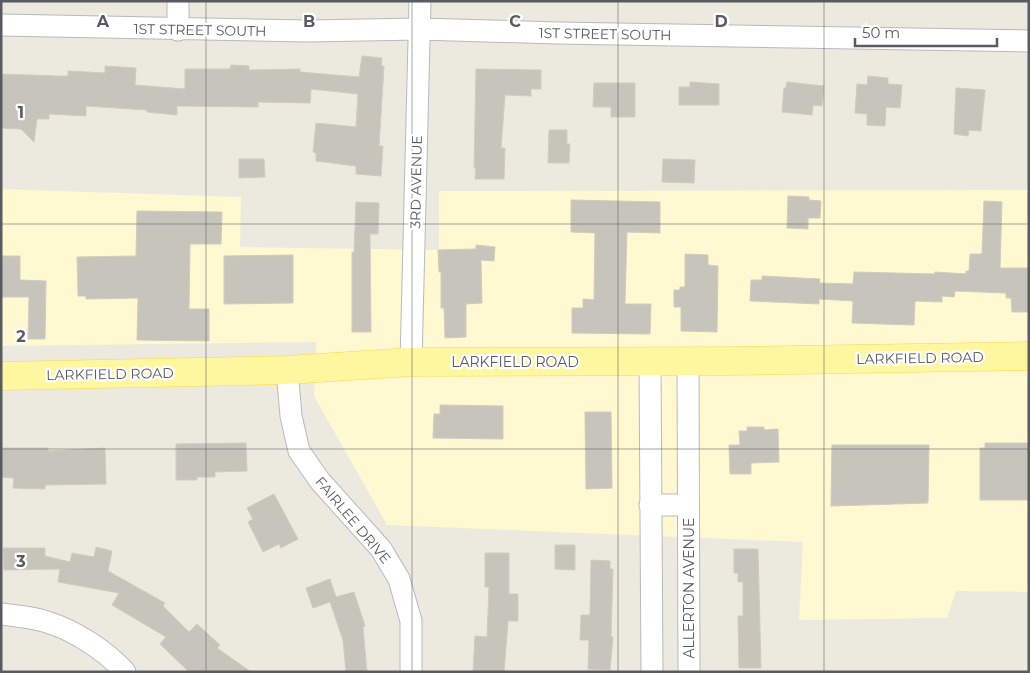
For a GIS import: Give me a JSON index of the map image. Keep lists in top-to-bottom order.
{
  "streets": {
    "main road": ["LARKFIELD ROAD"],
    "street": [
      "1ST STREET SOUTH",
      "3RD AVENUE",
      "FAIRLEE DRIVE",
      "ALLERTON AVENUE"
    ]
  },
  "crossings": [
    ["1ST STREET SOUTH", "3RD AVENUE"],
    ["3RD AVENUE", "LARKFIELD ROAD"],
    ["LARKFIELD ROAD", "FAIRLEE DRIVE"],
    ["LARKFIELD ROAD", "ALLERTON AVENUE"]
  ],
  "scale_bar": "50 m",
  "grid": {
    "columns": [
      "A",
      "B",
      "C",
      "D"
    ],
    "rows": ["1", "2", "3"]
  }
}
